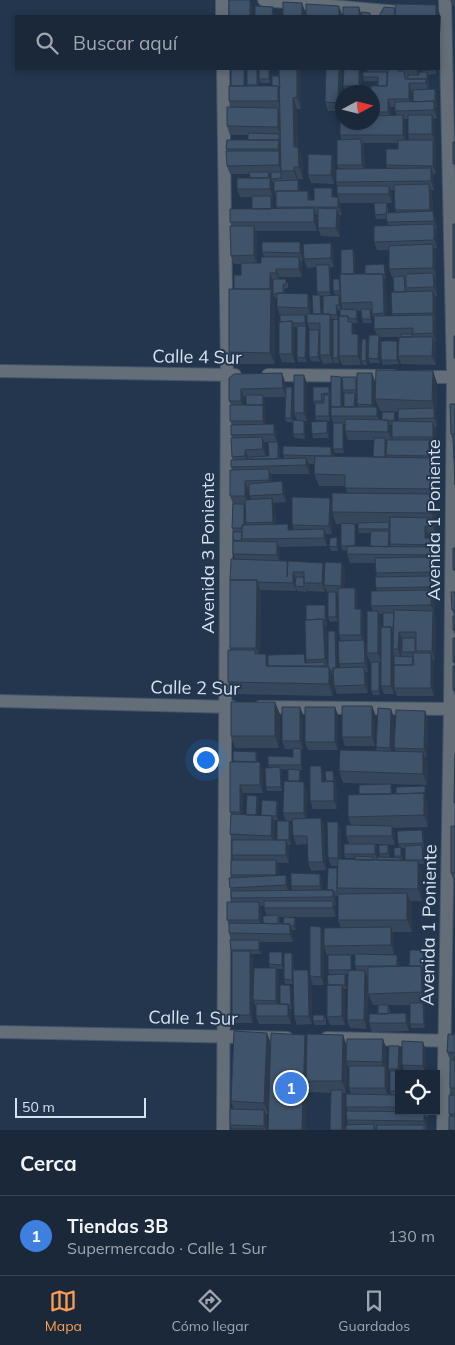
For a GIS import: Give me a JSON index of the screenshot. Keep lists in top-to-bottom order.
{
  "streets": {
    "street": [
      "Calle 4 Sur",
      "Avenida 1 Poniente",
      "Avenida 3 Poniente",
      "Calle 2 Sur",
      "Calle 1 Sur"
    ]
  },
  "crossings": [
    ["Calle 4 Sur", "Avenida 1 Poniente"],
    ["Calle 4 Sur", "Avenida 3 Poniente"],
    ["Avenida 1 Poniente", "Calle 2 Sur"],
    ["Avenida 1 Poniente", "Calle 1 Sur"],
    ["Avenida 3 Poniente", "Calle 2 Sur"],
    ["Avenida 3 Poniente", "Calle 1 Sur"]
  ],
  "scale_bar": "50 m",
  "north": "right",
  "page": {
    "search": "Buscar aquí",
    "pins": "1",
    "scale": "50 m",
    "heading": "Cerca",
    "list": [
      {
        "mark": "1",
        "name": "Tiendas 3B",
        "note": "Supermercado · Calle 1 Sur",
        "value": "130 m"
      }
    ],
    "nav": ["Mapa", "Cómo llegar", "Guardados"]
  }
}
